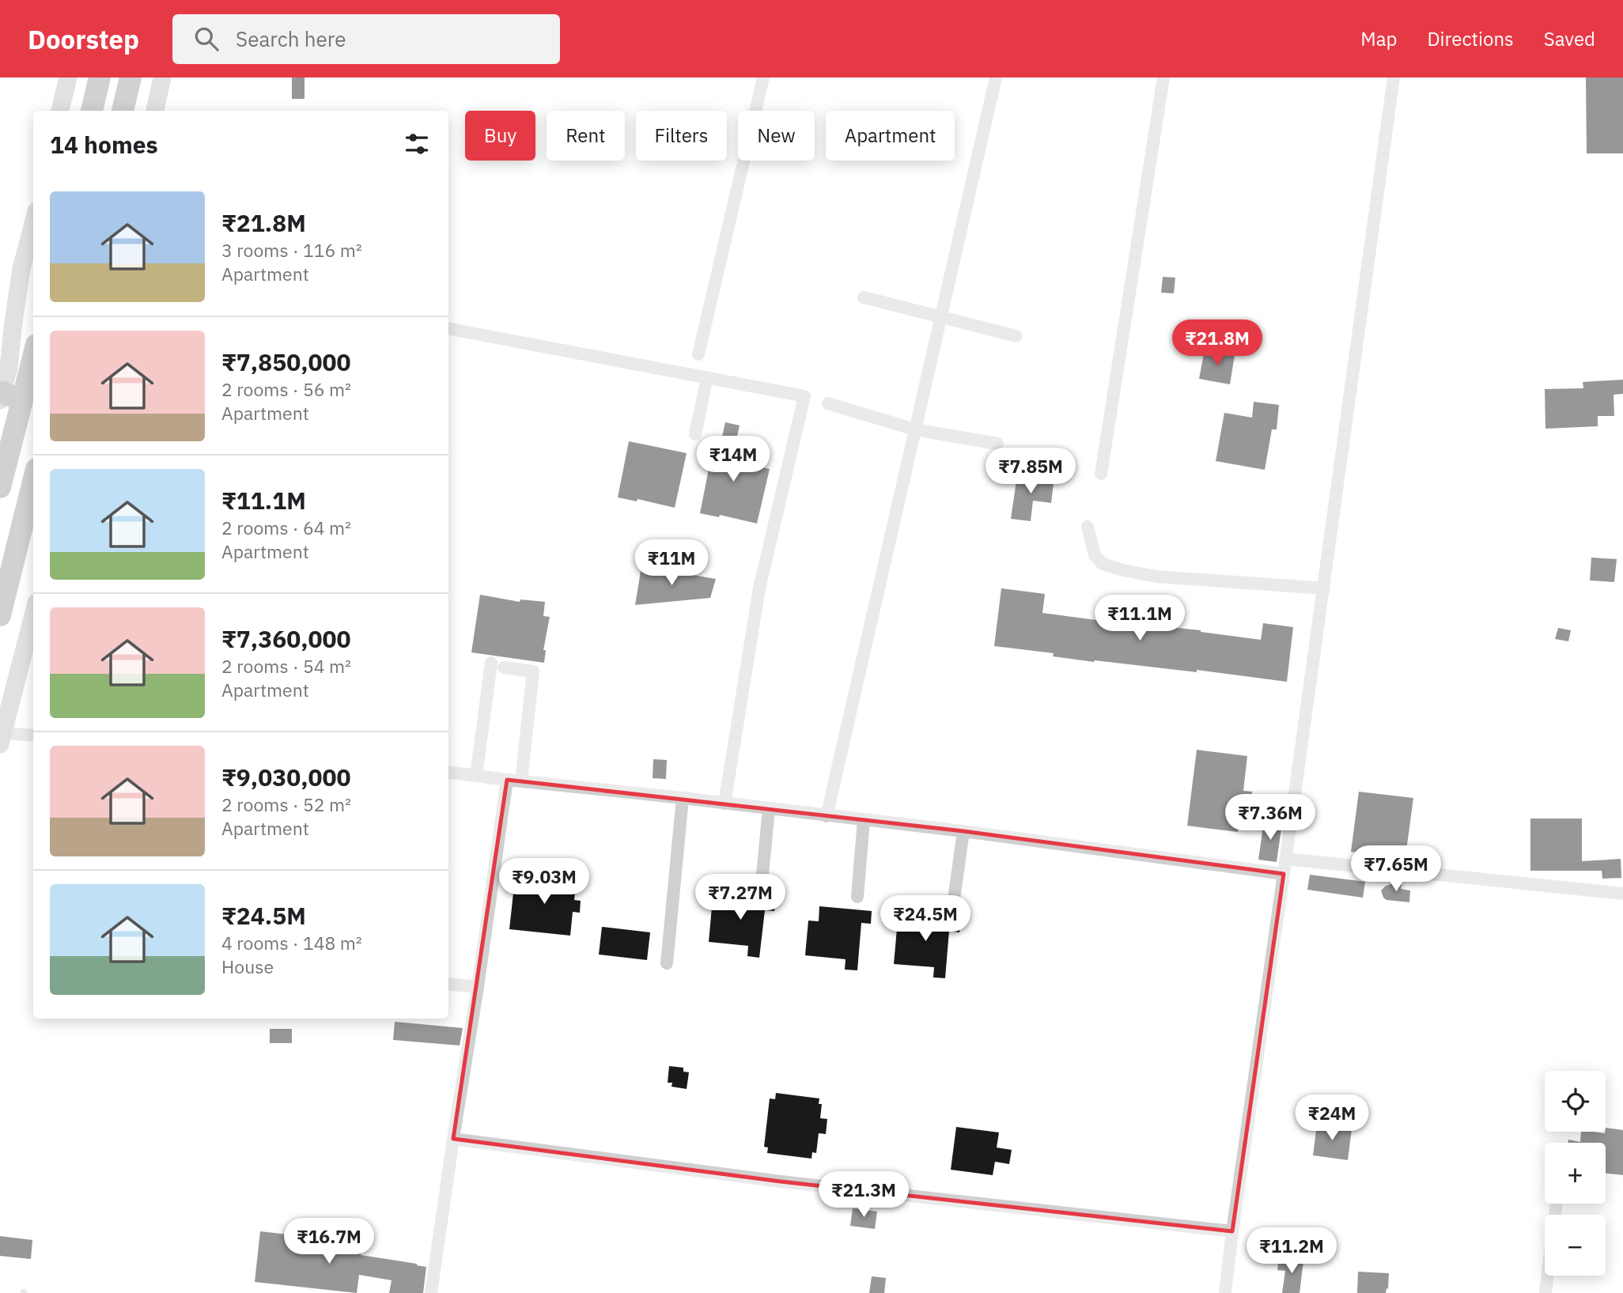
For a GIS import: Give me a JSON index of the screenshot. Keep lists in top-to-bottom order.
{
  "page": {
    "header": "Doorstep",
    "search": "Search here",
    "nav": ["Map", "Directions", "Saved"],
    "chip": [
      "Buy",
      "Rent",
      "Filters",
      "New",
      "Apartment"
    ],
    "heading": "14 homes",
    "list": [
      {
        "name": "₹21.8M",
        "note": "3 rooms · 116 m² · Apartment"
      },
      {
        "name": "₹7,850,000",
        "note": "2 rooms · 56 m² · Apartment"
      },
      {
        "name": "₹11.1M",
        "note": "2 rooms · 64 m² · Apartment"
      },
      {
        "name": "₹7,360,000",
        "note": "2 rooms · 54 m² · Apartment"
      },
      {
        "name": "₹9,030,000",
        "note": "2 rooms · 52 m² · Apartment"
      },
      {
        "name": "₹24.5M",
        "note": "4 rooms · 148 m² · House"
      }
    ],
    "price": [
      "₹21.8M",
      "₹14M",
      "₹7.85M",
      "₹11M",
      "₹11.1M",
      "₹7.36M",
      "₹7.65M",
      "₹9.03M",
      "₹7.27M",
      "₹24.5M",
      "₹24M",
      "₹21.3M",
      "₹16.7M",
      "₹11.2M"
    ],
    "map_buttons": ["+", "−"]
  }
}
